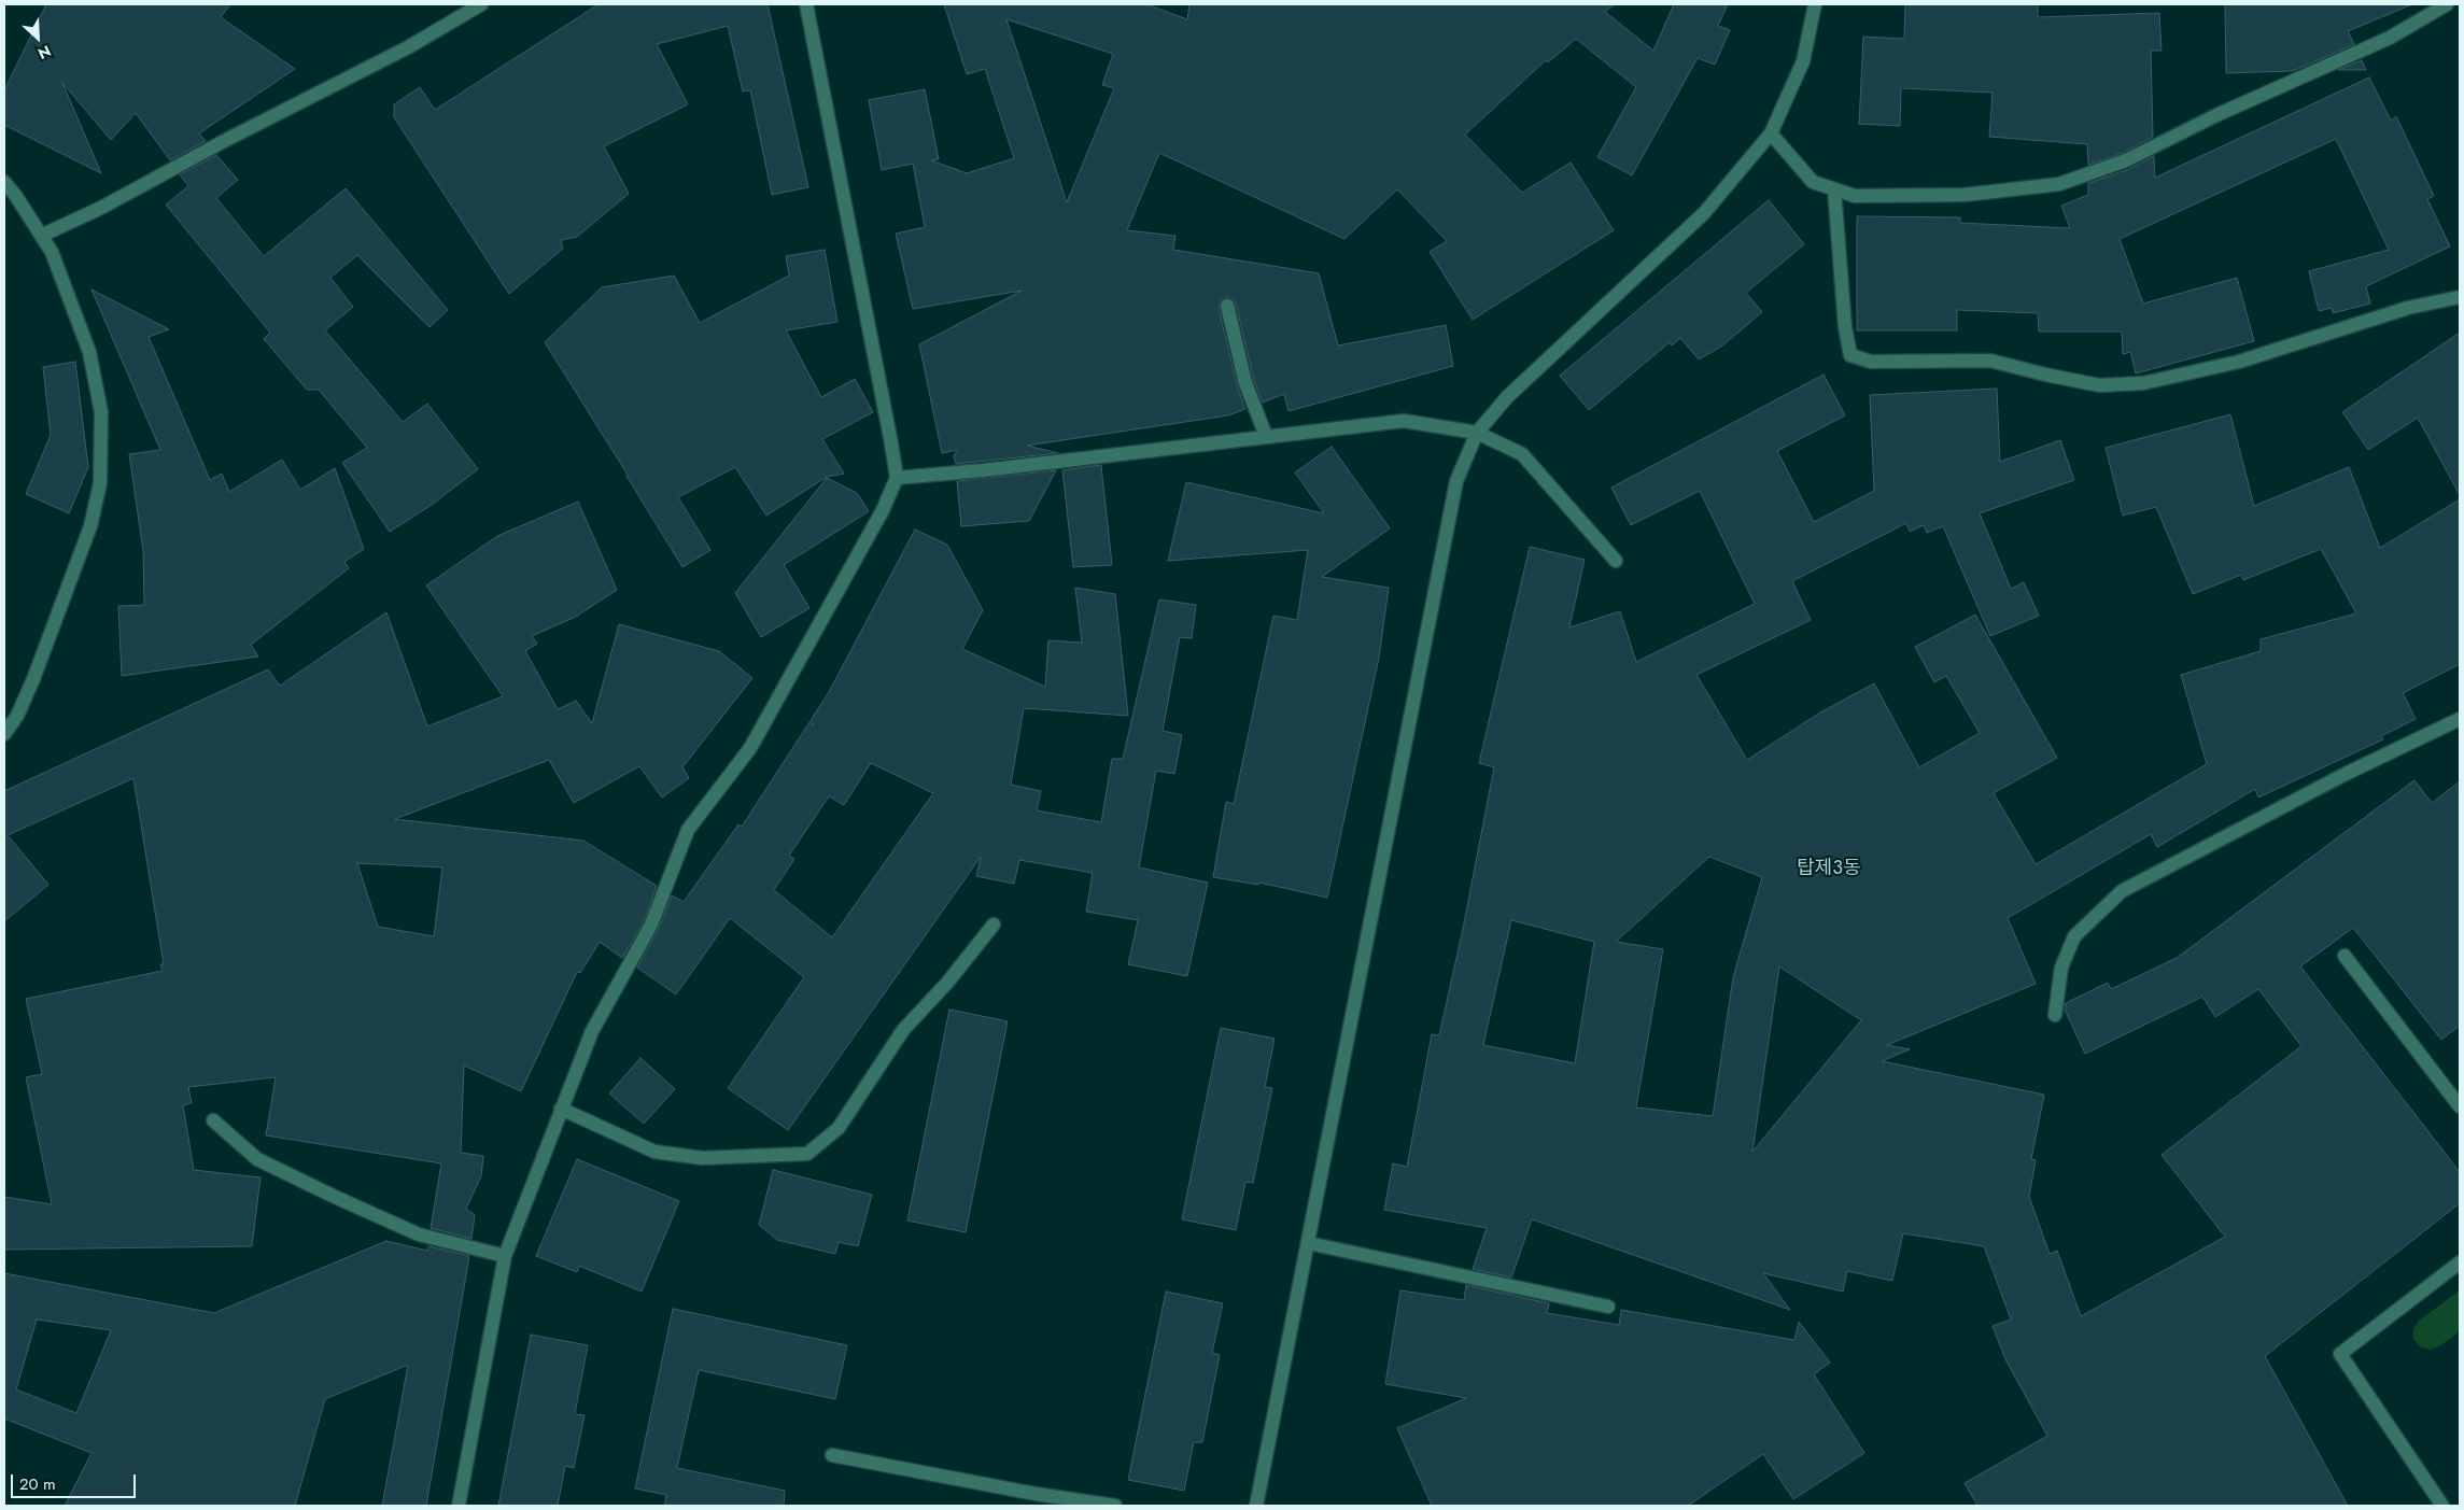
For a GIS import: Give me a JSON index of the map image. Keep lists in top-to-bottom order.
{
  "districts": ["탑제3동"],
  "scale_bar": "20 m",
  "north": "bottom right"
}
